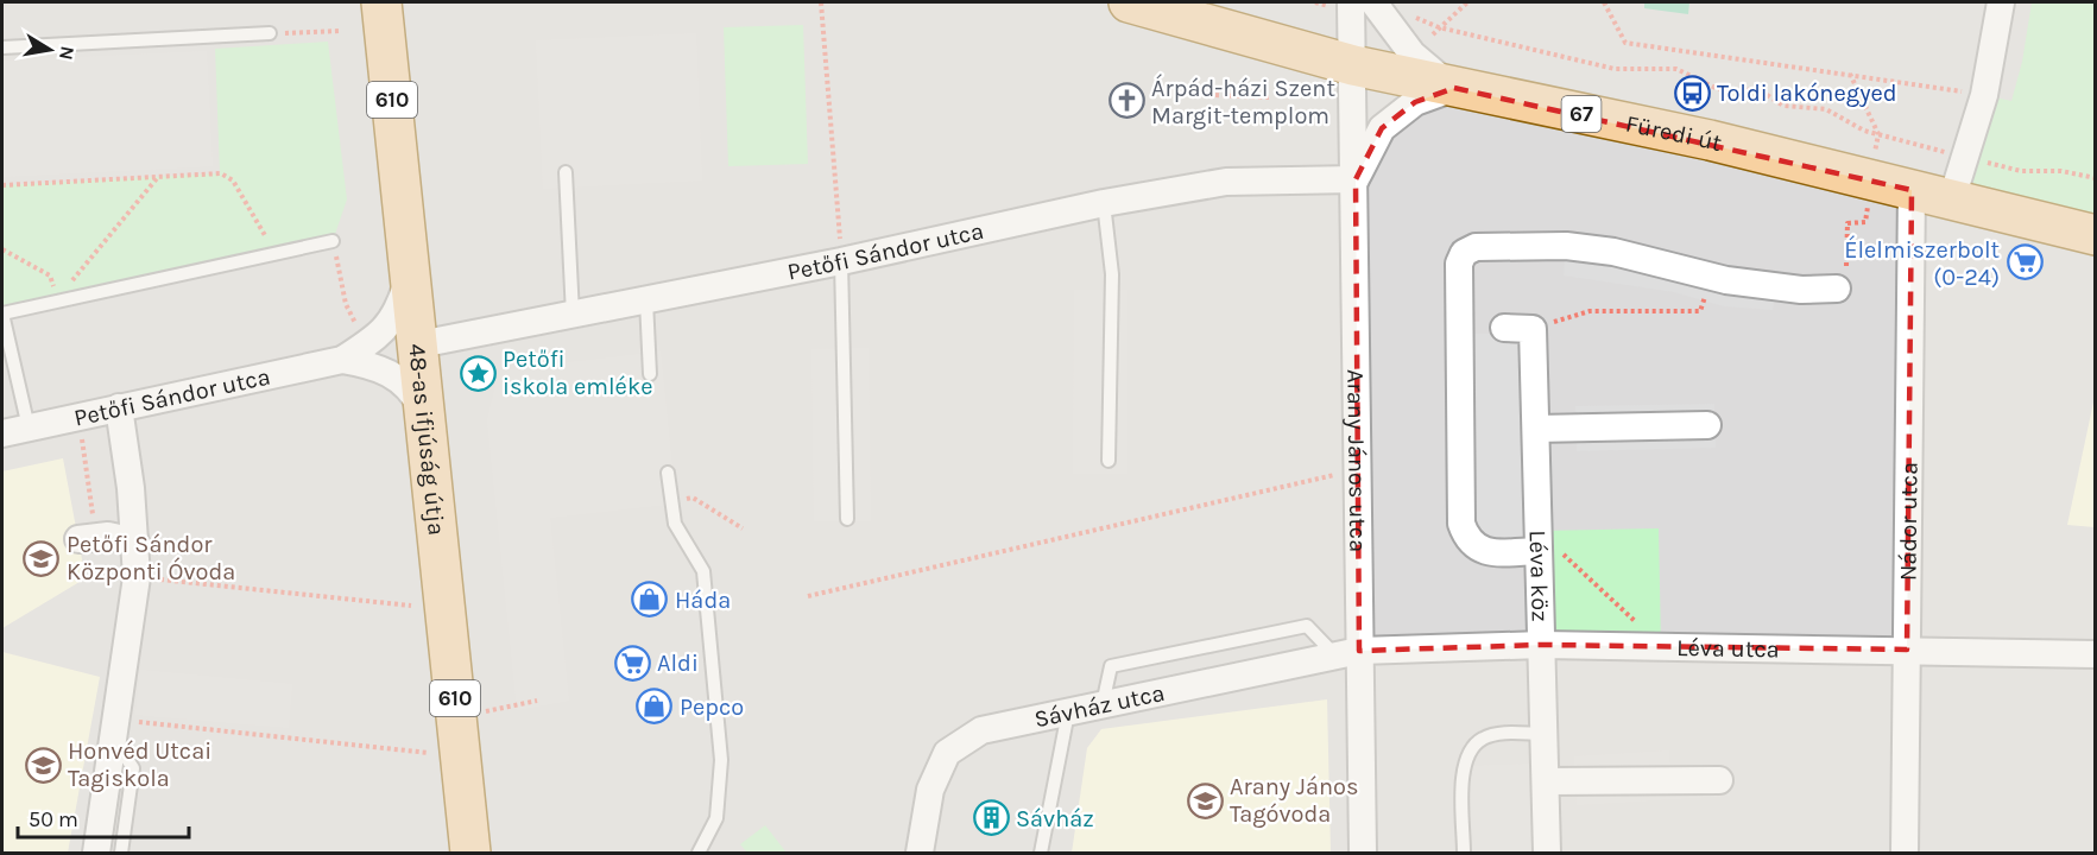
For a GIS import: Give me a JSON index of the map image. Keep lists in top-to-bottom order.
{
  "streets": {
    "main road": [
      "610",
      "67",
      "Füredi út",
      "48-as ifjúság útja"
    ],
    "street": [
      "Petőfi Sándor utca",
      "Arany János utca",
      "Nádor utca",
      "Léva köz",
      "Léva utca",
      "Sávház utca"
    ]
  },
  "crossings": [
    ["Füredi út", "Arany János utca"],
    ["Füredi út", "Nádor utca"],
    ["Petőfi Sándor utca", "48-as ifjúság útja"],
    ["Petőfi Sándor utca", "Arany János utca"],
    ["Arany János utca", "Léva utca"],
    ["Arany János utca", "Sávház utca"],
    ["Nádor utca", "Léva utca"],
    ["Léva köz", "Léva utca"],
    ["Léva utca", "Sávház utca"]
  ],
  "places": {
    "bus stop": ["Toldi lakónegyed"],
    "church": ["Árpád-házi Szent Margit-templom"],
    "supermarket": ["Élelmiszerbolt (0-24)", "Aldi"],
    "place": ["Petőfi iskola emléke"],
    "school or university": ["Petőfi Sándor Központi Óvoda", "Honvéd Utcai Tagiskola", "Arany János Tagóvoda"],
    "shop": ["Háda", "Pepco"],
    "building": ["Sávház"]
  },
  "scale_bar": "50 m",
  "north": "right"
}
